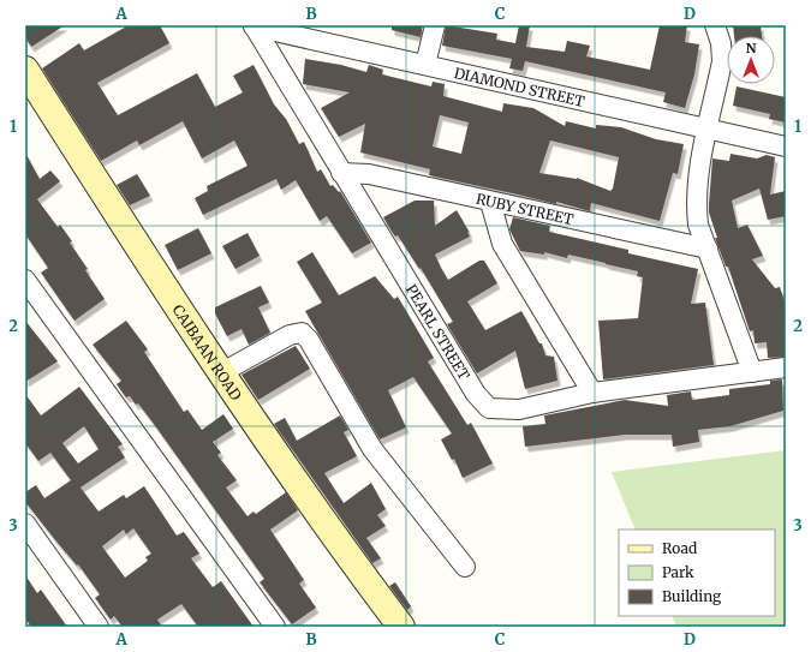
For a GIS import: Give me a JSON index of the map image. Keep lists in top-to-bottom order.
{
  "streets": {
    "street": [
      "DIAMOND STREET",
      "RUBY STREET",
      "PEARL STREET",
      "CAIBAAN ROAD"
    ]
  },
  "crossings": [
    ["DIAMOND STREET", "PEARL STREET"],
    ["RUBY STREET", "PEARL STREET"]
  ],
  "legend": ["Road", "Park", "Building"],
  "north": "top",
  "grid": {
    "columns": [
      "A",
      "B",
      "C",
      "D"
    ],
    "rows": ["1", "2", "3"]
  }
}
